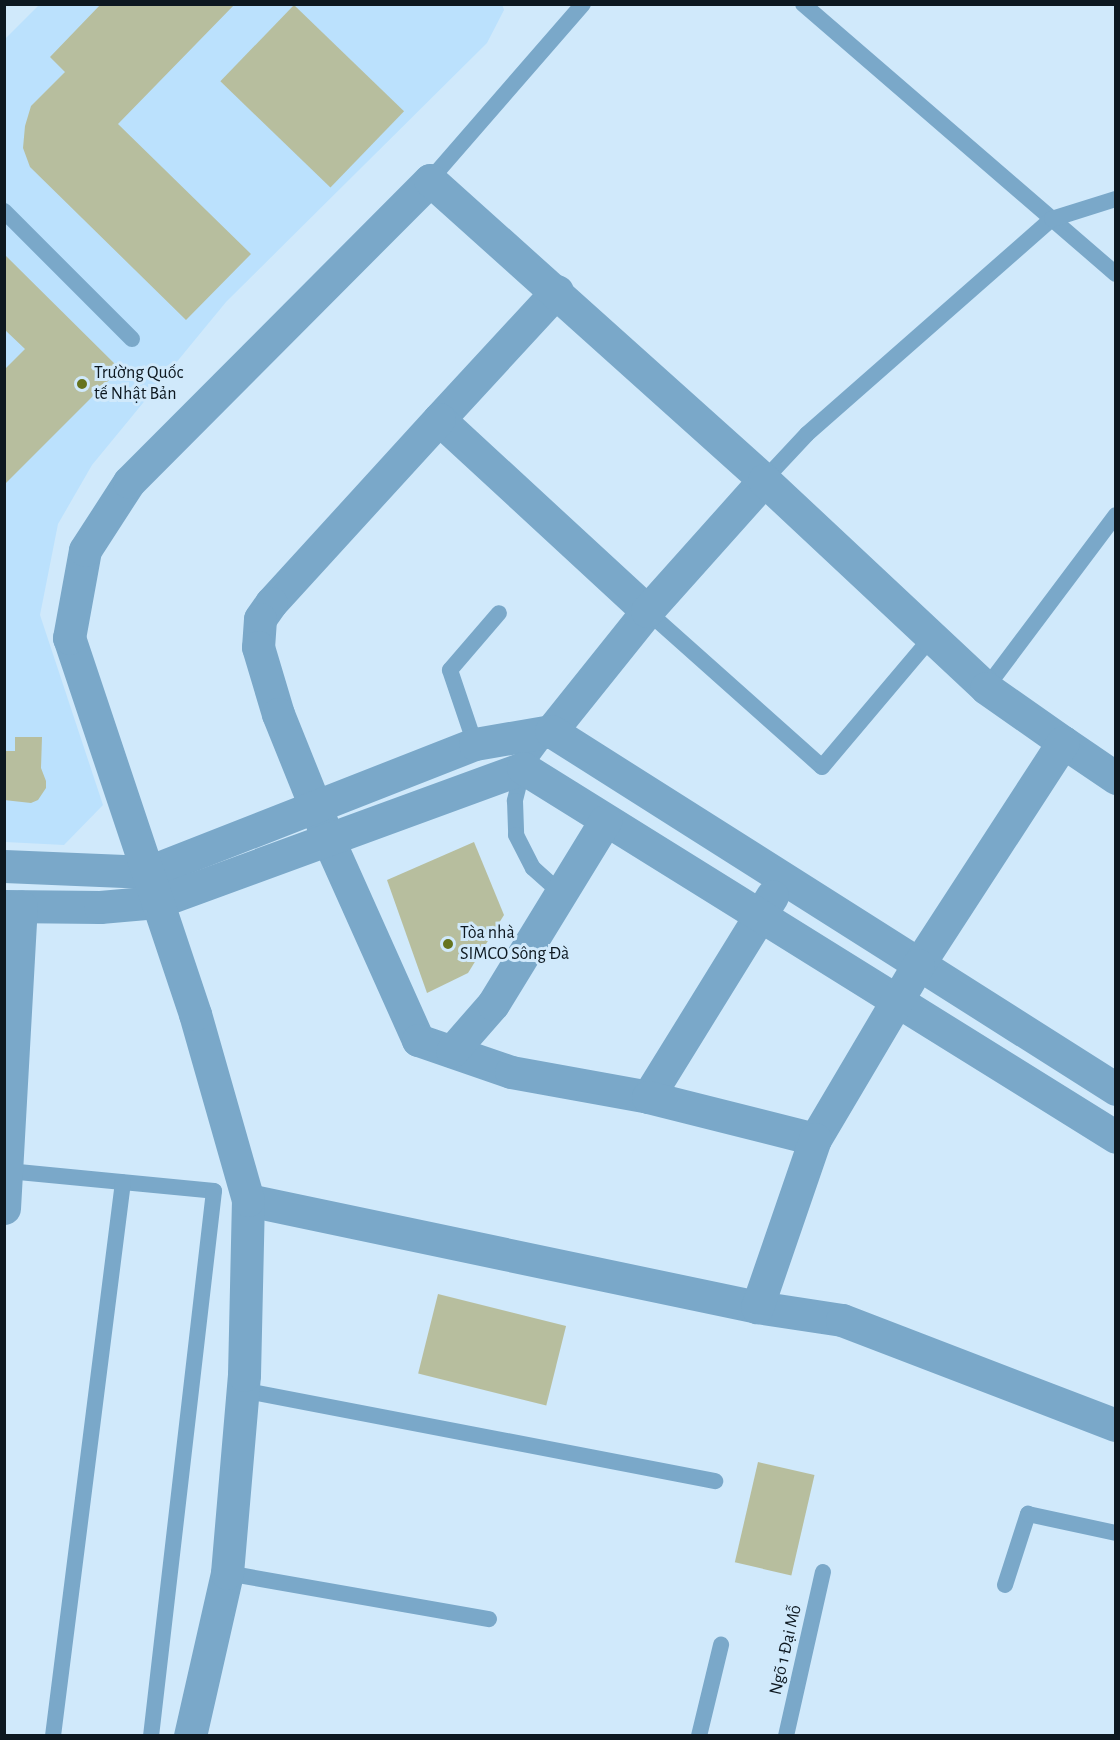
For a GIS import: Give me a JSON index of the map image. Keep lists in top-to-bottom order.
{
  "streets": {
    "lane": ["Ngõ 1 Đại Mỗ"]
  },
  "places": ["Trường Quốc tế Nhật Bản", "Tòa nhà SIMCO Sông Đà"]
}
